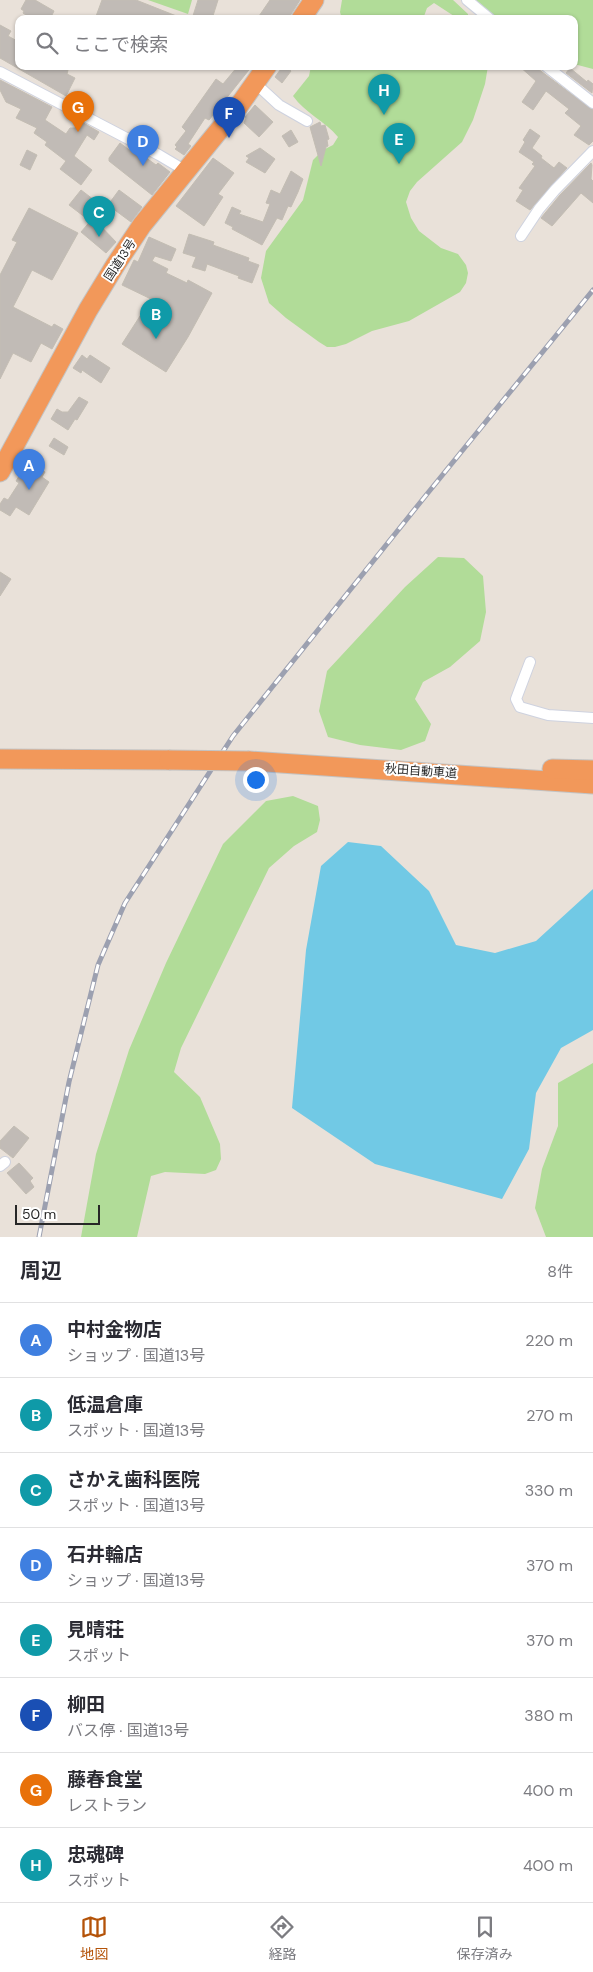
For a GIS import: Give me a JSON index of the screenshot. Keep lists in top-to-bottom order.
{
  "streets": {
    "highway": ["国道13号", "秋田自動車道"]
  },
  "scale_bar": "50 m",
  "page": {
    "search": "ここで検索",
    "pins": [
      "H",
      "G",
      "F",
      "E",
      "D",
      "C",
      "B",
      "A"
    ],
    "scale": "50 m",
    "heading": ["周辺", "8件"],
    "list": [
      {
        "mark": "A",
        "name": "中村金物店",
        "note": "ショップ · 国道13号",
        "value": "220 m"
      },
      {
        "mark": "B",
        "name": "低温倉庫",
        "note": "スポット · 国道13号",
        "value": "270 m"
      },
      {
        "mark": "C",
        "name": "さかえ歯科医院",
        "note": "スポット · 国道13号",
        "value": "330 m"
      },
      {
        "mark": "D",
        "name": "石井輪店",
        "note": "ショップ · 国道13号",
        "value": "370 m"
      },
      {
        "mark": "E",
        "name": "見晴荘",
        "note": "スポット",
        "value": "370 m"
      },
      {
        "mark": "F",
        "name": "柳田",
        "note": "バス停 · 国道13号",
        "value": "380 m"
      },
      {
        "mark": "G",
        "name": "藤春食堂",
        "note": "レストラン",
        "value": "400 m"
      },
      {
        "mark": "H",
        "name": "忠魂碑",
        "note": "スポット",
        "value": "400 m"
      }
    ],
    "nav": ["地図", "経路", "保存済み"]
  }
}
